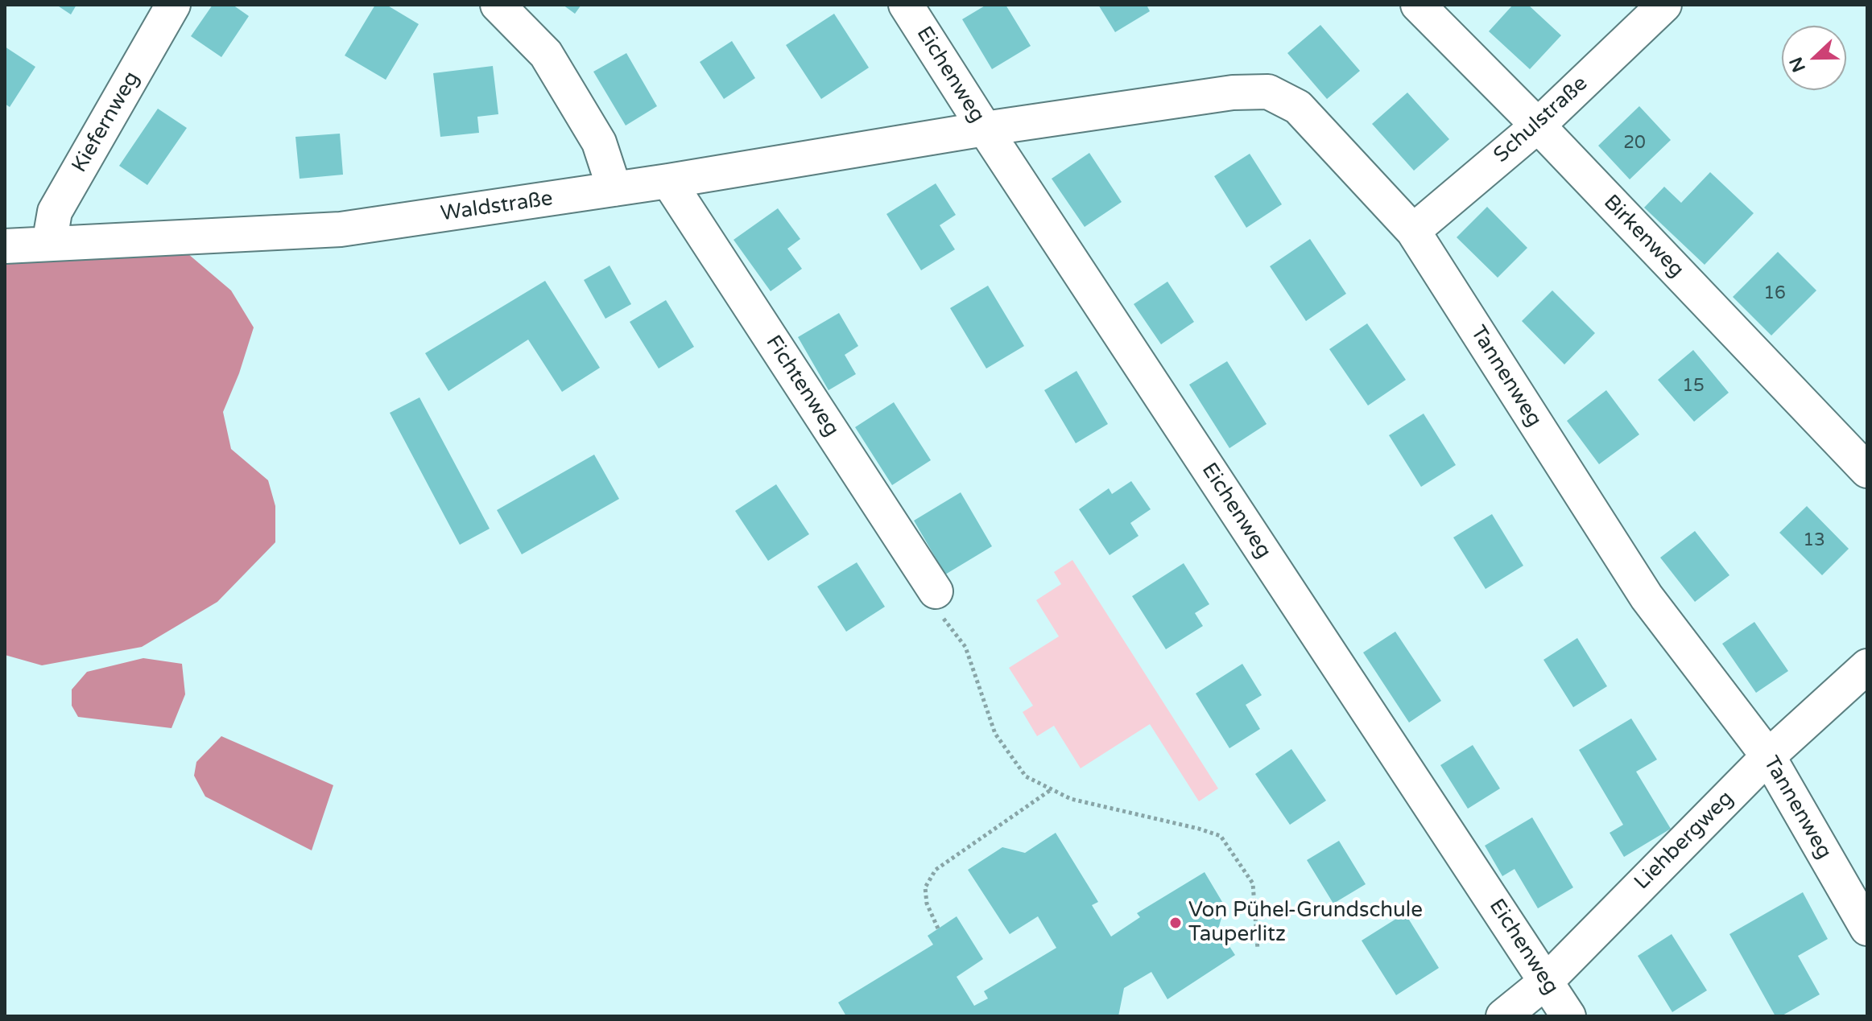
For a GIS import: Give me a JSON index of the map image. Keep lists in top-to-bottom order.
{
  "streets": {
    "street": [
      "Eichenweg",
      "Schulstraße",
      "Kiefernweg",
      "Waldstraße",
      "Birkenweg",
      "Tannenweg",
      "Fichtenweg",
      "Liehbergweg"
    ]
  },
  "crossings": [
    ["Eichenweg", "Waldstraße"],
    ["Eichenweg", "Tannenweg"],
    ["Eichenweg", "Liehbergweg"],
    ["Schulstraße", "Birkenweg"],
    ["Schulstraße", "Tannenweg"],
    ["Kiefernweg", "Waldstraße"],
    ["Waldstraße", "Tannenweg"],
    ["Waldstraße", "Fichtenweg"],
    ["Tannenweg", "Liehbergweg"]
  ],
  "places": ["Von Pühel-Grundschule Tauperlitz"],
  "house_numbers": [
    "20",
    "16",
    "15",
    "13"
  ],
  "north": "left"
}
